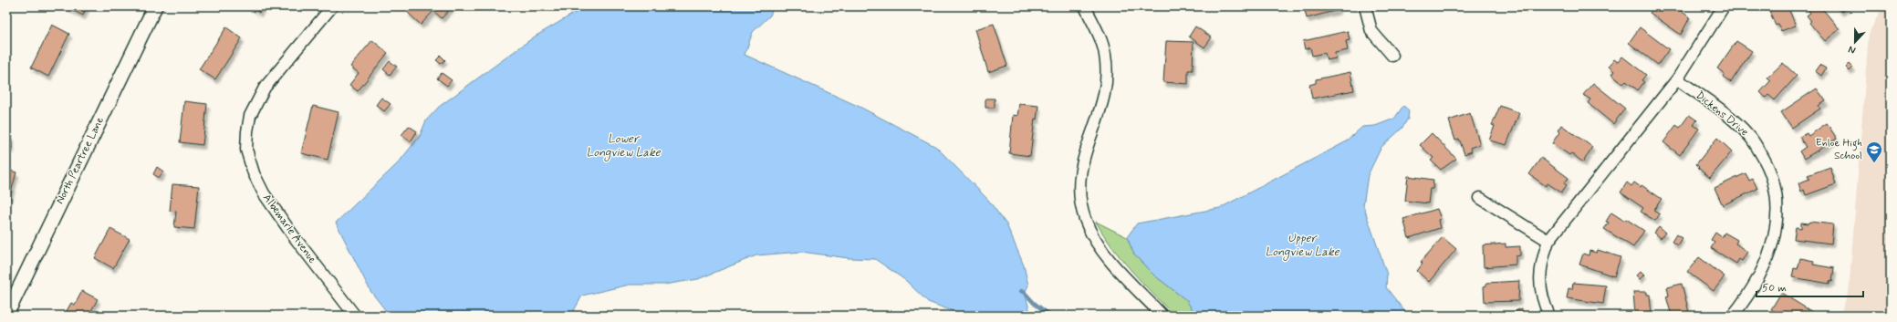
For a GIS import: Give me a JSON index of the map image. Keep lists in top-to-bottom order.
{
  "streets": {
    "street": ["Dickens Drive", "North Peartree Lane", "Albemarle Avenue"]
  },
  "water": ["Lower Longview Lake", "Upper Longview Lake"],
  "places": {
    "school or university": ["Enloe High School"]
  },
  "scale_bar": "50 m",
  "north": "bottom"
}
